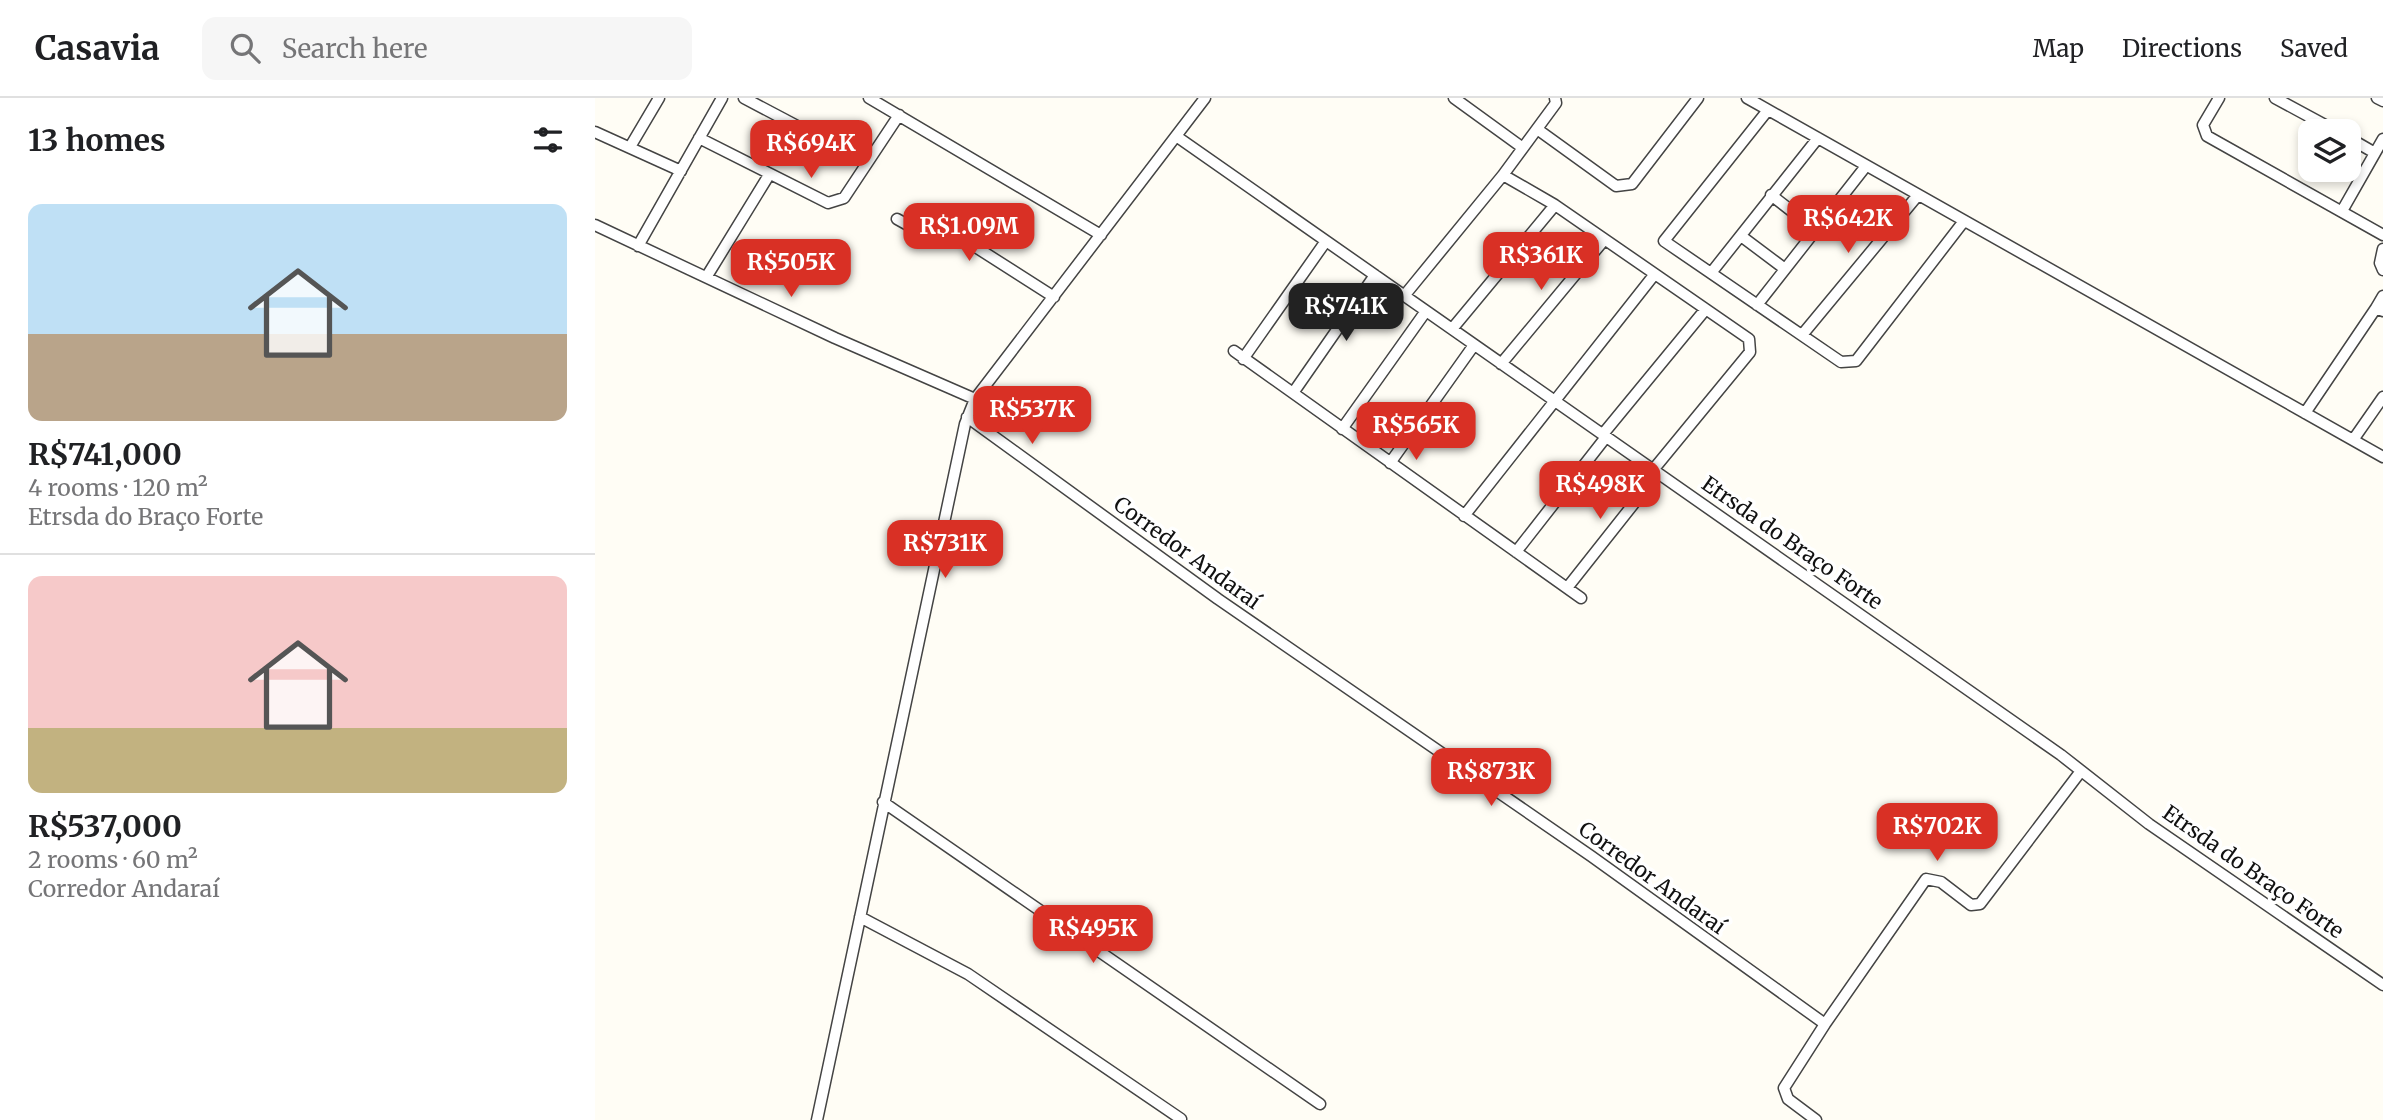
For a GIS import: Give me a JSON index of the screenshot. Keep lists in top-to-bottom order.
{
  "streets": {
    "street": ["Etrsda do Braço Forte", "Corredor Andaraí"]
  },
  "page": {
    "header": "Casavia",
    "search": "Search here",
    "nav": ["Map", "Directions", "Saved"],
    "heading": "13 homes",
    "price": [
      "R$694K",
      "R$642K",
      "R$1.09M",
      "R$361K",
      "R$505K",
      "R$741K",
      "R$537K",
      "R$565K",
      "R$498K",
      "R$731K",
      "R$873K",
      "R$702K",
      "R$495K"
    ],
    "list": [
      {
        "name": "R$741,000",
        "note": "4 rooms · 120 m² · Etrsda do Braço Forte"
      },
      {
        "name": "R$537,000",
        "note": "2 rooms · 60 m² · Corredor Andaraí"
      }
    ]
  }
}
